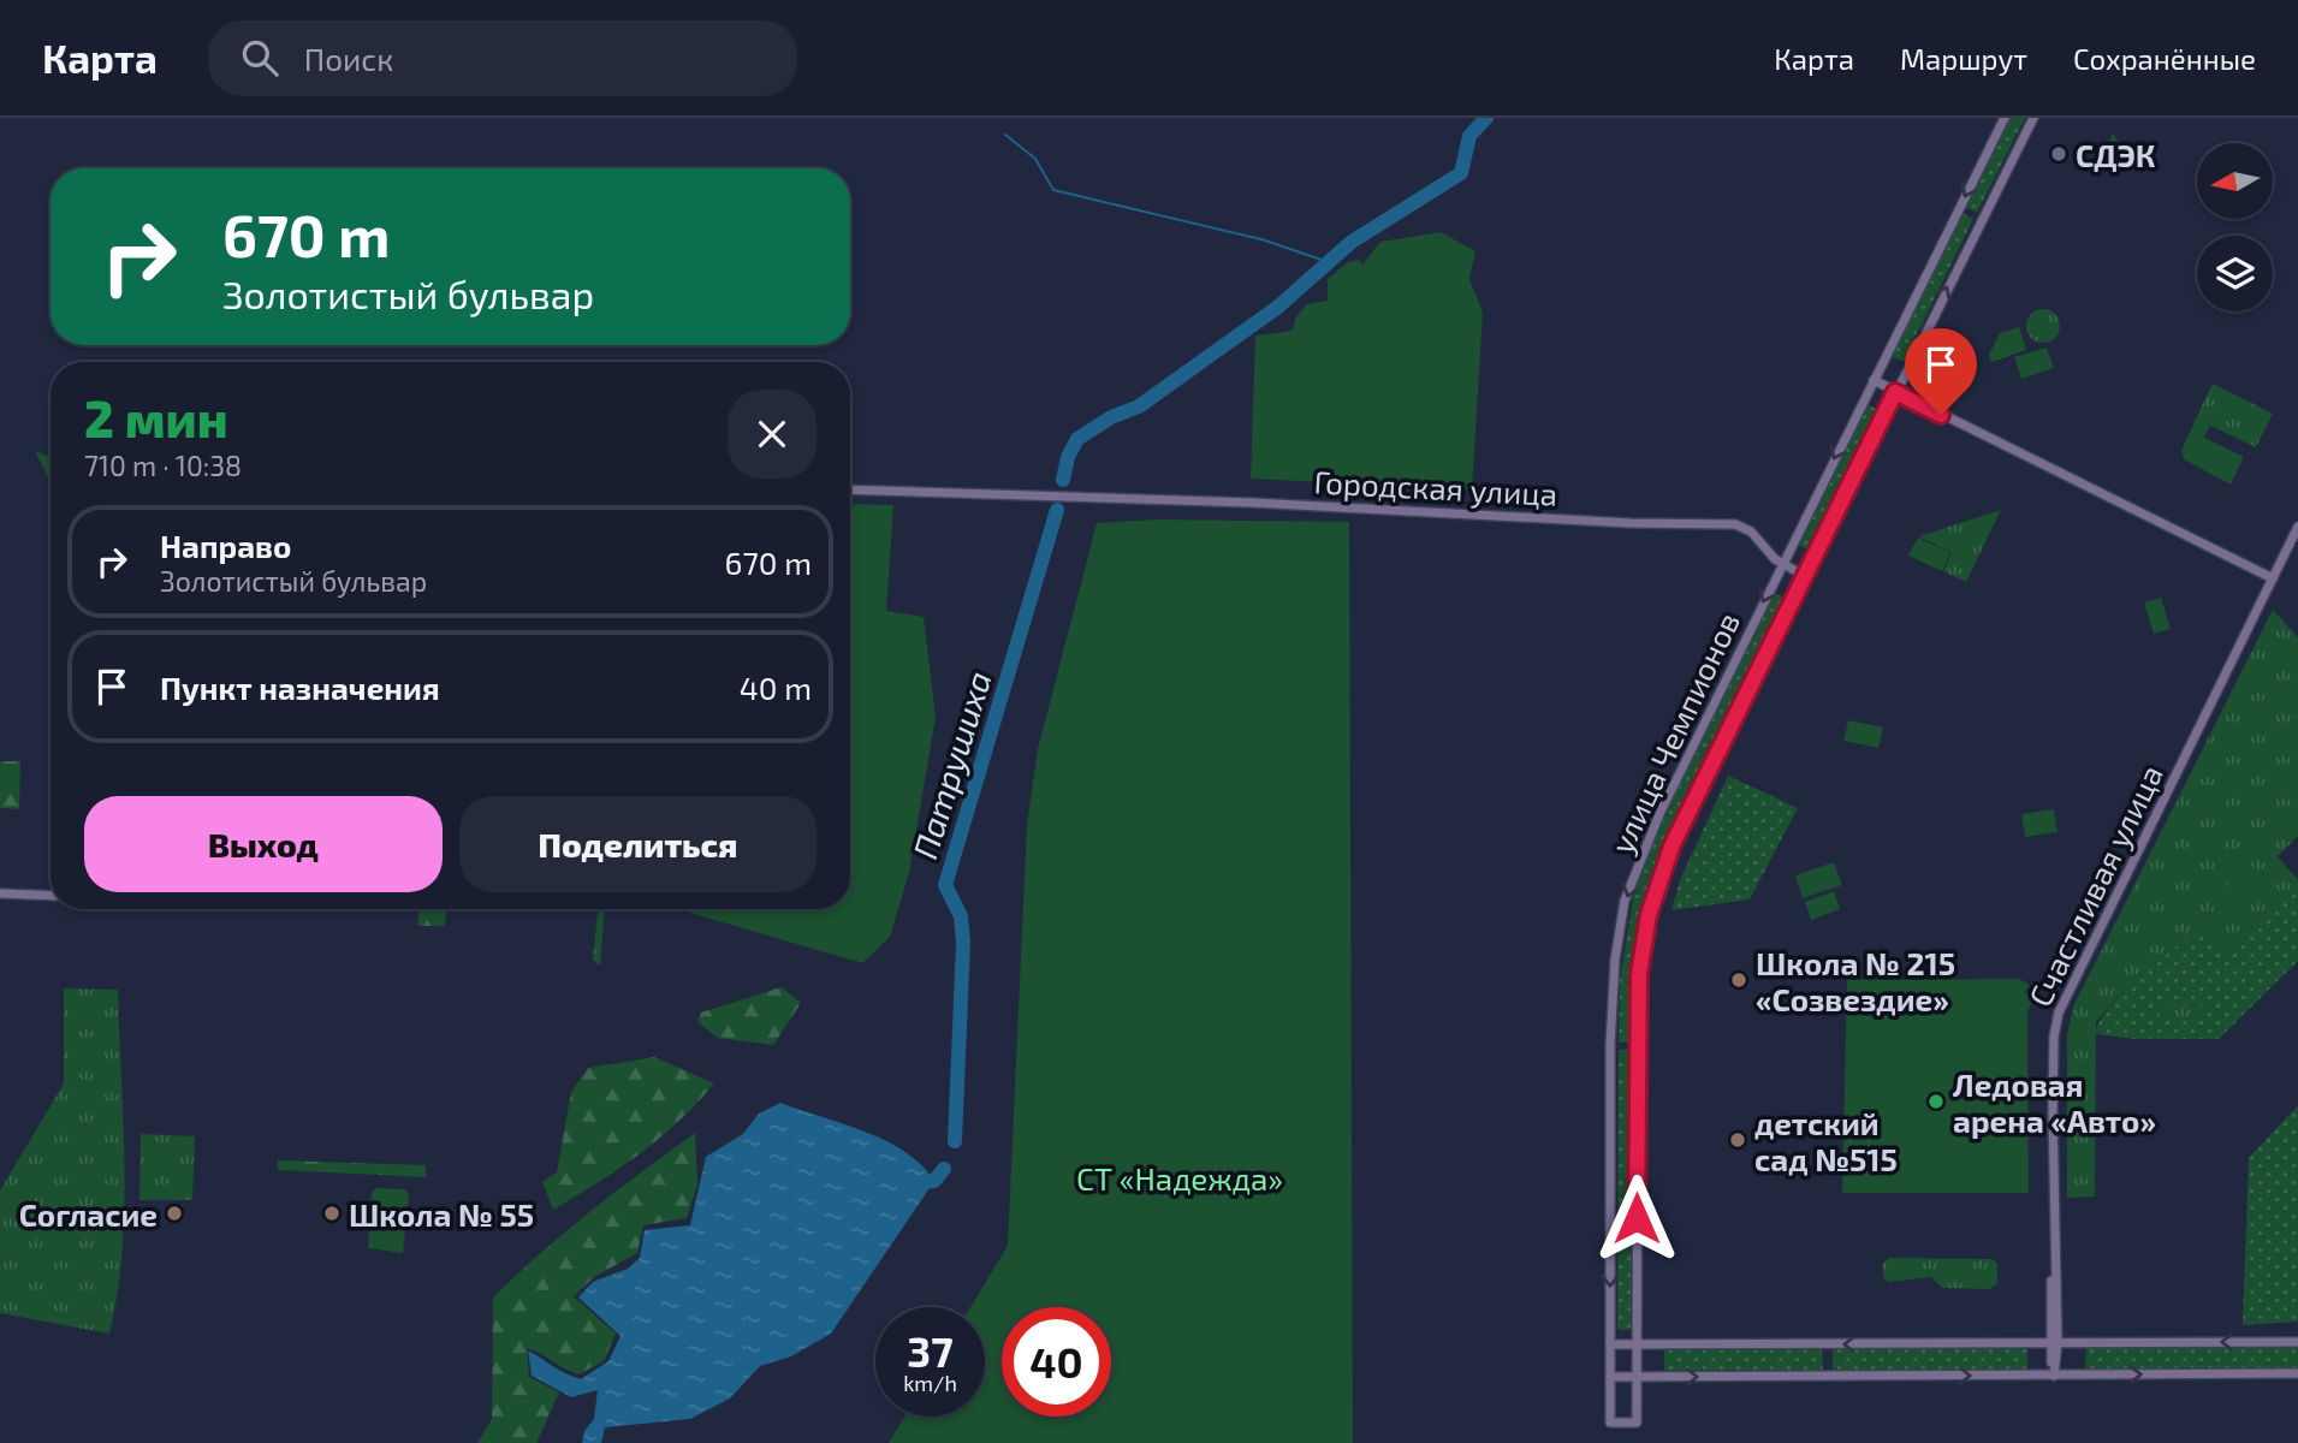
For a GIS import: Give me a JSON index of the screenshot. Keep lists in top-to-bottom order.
{
  "streets": {
    "street": ["Городская улица", "улица Чемпионов", "Счастливая улица"]
  },
  "crossings": [
    ["Городская улица", "улица Чемпионов"]
  ],
  "water": ["Патрушиха"],
  "parks": ["СТ «Надежда»"],
  "places": [
    "СДЭК",
    "Школа № 215 «Созвездие»",
    "Ледовая арена «Авто»",
    "детский сад №515",
    "Согласие",
    "Школа № 55"
  ],
  "north": "left",
  "page": {
    "header": "Карта",
    "search": "Поиск",
    "nav": ["Карта", "Маршрут", "Сохранённые"],
    "turn": ["670 m", "Золотистый бульвар"],
    "heading": ["2 мин", "710 m · 10:38"],
    "list": [
      {
        "name": "Направо",
        "note": "Золотистый бульвар",
        "value": "670 m"
      },
      {
        "name": "Пункт назначения",
        "value": "40 m"
      }
    ],
    "buttons": ["Выход", "Поделиться"],
    "speed": "37 km/h",
    "limit": "40"
  }
}
